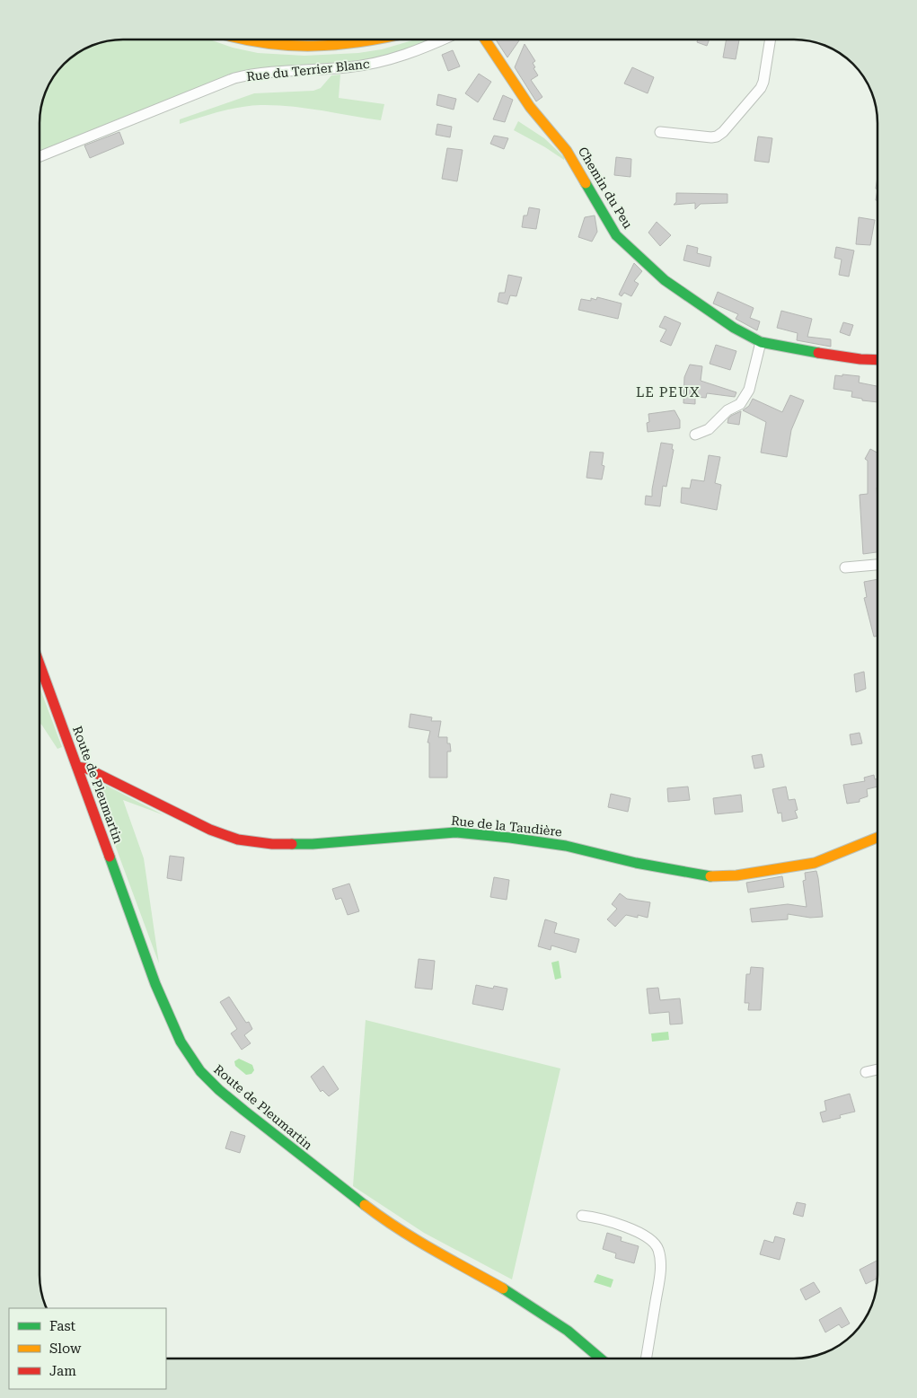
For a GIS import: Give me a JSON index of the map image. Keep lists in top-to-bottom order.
{
  "streets": {
    "street": [
      "Rue du Terrier Blanc",
      "Chemin du Peu",
      "Route de Pleumartin",
      "Rue de la Taudière"
    ]
  },
  "crossings": [
    ["Route de Pleumartin", "Rue de la Taudière"]
  ],
  "districts": ["LE PEUX"],
  "legend": ["Fast", "Slow", "Jam"]
}
